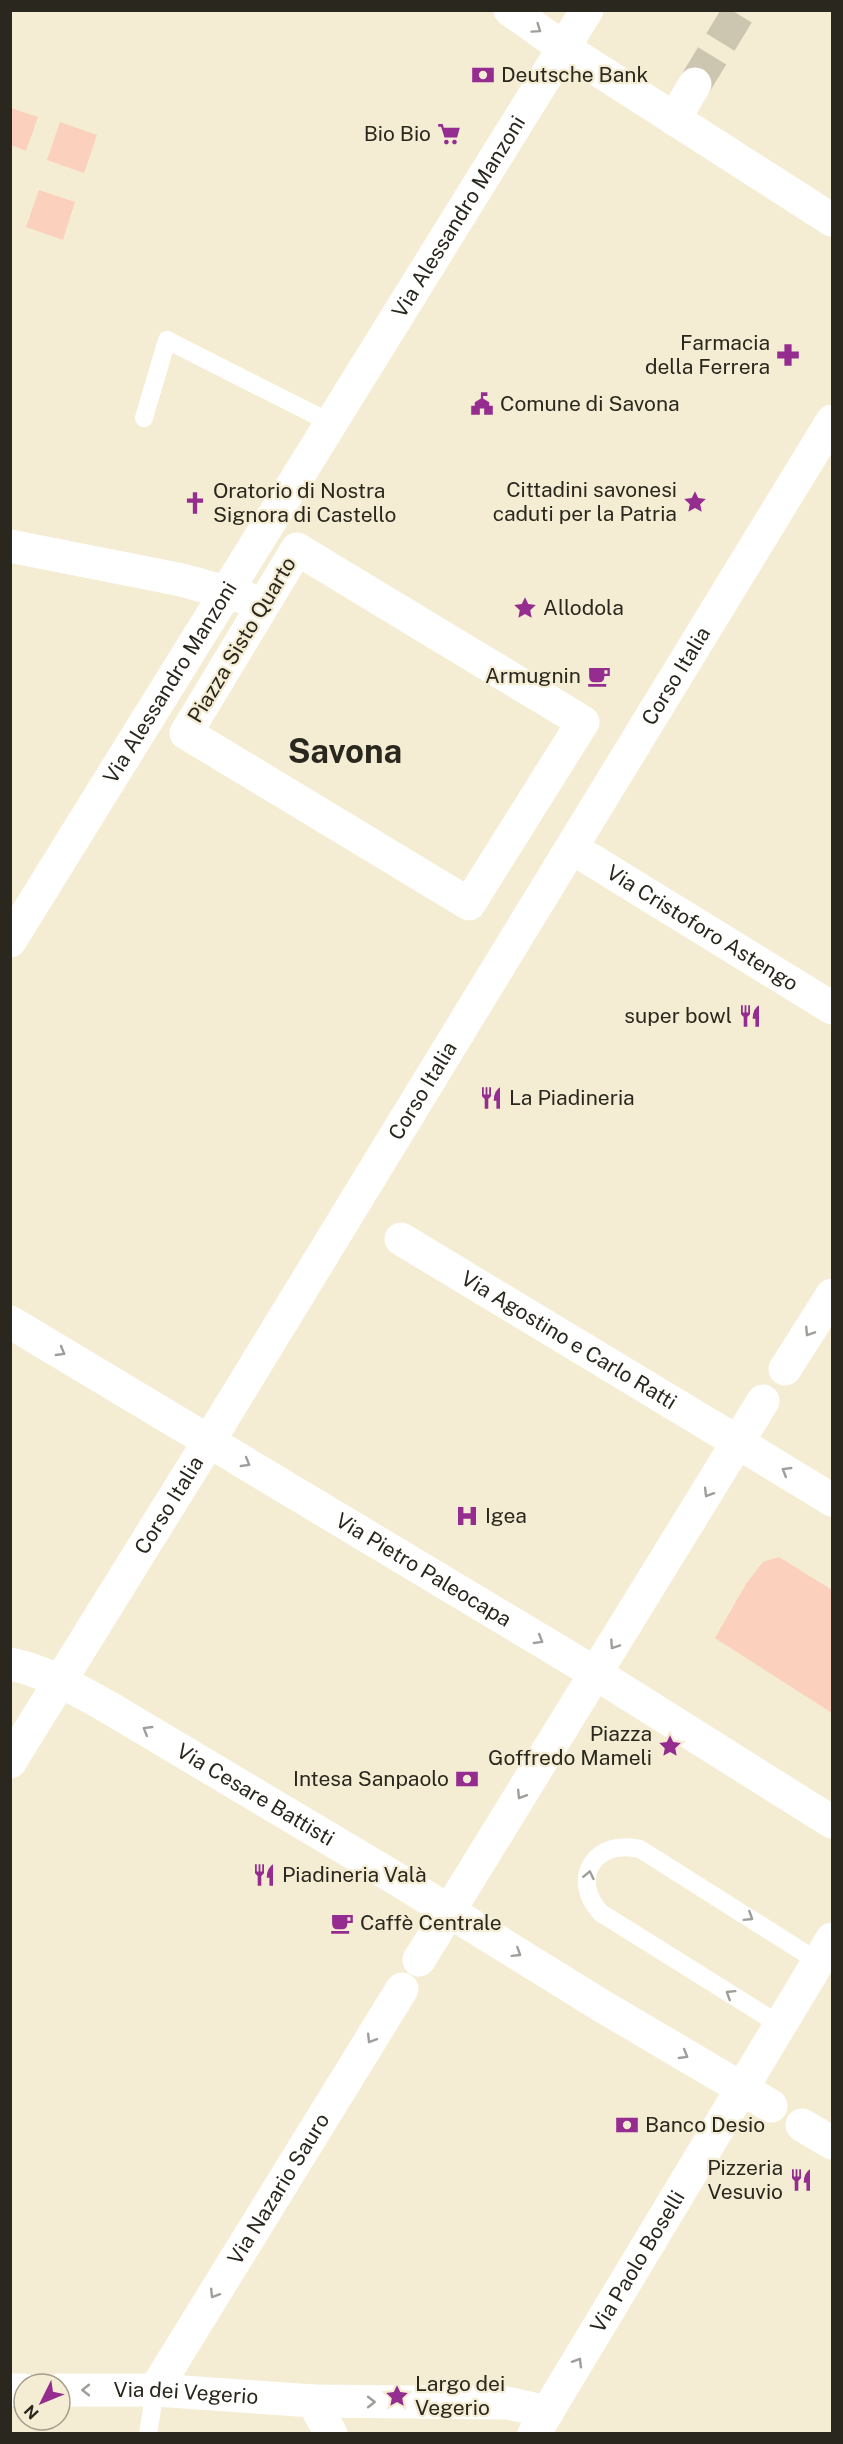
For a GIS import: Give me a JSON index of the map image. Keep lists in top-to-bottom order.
{
  "streets": {
    "street": [
      "Via Alessandro Manzoni",
      "Piazza Sisto Quarto",
      "Corso Italia",
      "Via Cristoforo Astengo",
      "Via Agostino e Carlo Ratti",
      "Via Pietro Paleocapa",
      "Via Cesare Battisti",
      "Via Nazario Sauro",
      "Via Paolo Boselli",
      "Via dei Vegerio"
    ]
  },
  "crossings": [
    ["Corso Italia", "Via Cristoforo Astengo"],
    ["Corso Italia", "Via Pietro Paleocapa"],
    ["Corso Italia", "Via Cesare Battisti"],
    ["Via Nazario Sauro", "Via dei Vegerio"],
    ["Via Paolo Boselli", "Via dei Vegerio"]
  ],
  "one_way": [
    "Via Pietro Paleocapa",
    "Via Cesare Battisti",
    "Via Nazario Sauro",
    "Via Paolo Boselli"
  ],
  "districts": ["Savona"],
  "places": {
    "bank": ["Deutsche Bank", "Intesa Sanpaolo", "Banco Desio"],
    "supermarket": ["Bio Bio"],
    "pharmacy": ["Farmacia della Ferrera"],
    "public building": ["Comune di Savona"],
    "place": [
      "Cittadini savonesi caduti per la Patria",
      "Allodola",
      "Piazza Goffredo Mameli",
      "Largo dei Vegerio"
    ],
    "church": ["Oratorio di Nostra Signora di Castello"],
    "cafe": ["Armugnin", "Caffè Centrale"],
    "restaurant": [
      "super bowl",
      "La Piadineria",
      "Piadineria Valà",
      "Pizzeria Vesuvio"
    ],
    "hospital": ["Igea"]
  },
  "north": "bottom left"
}
